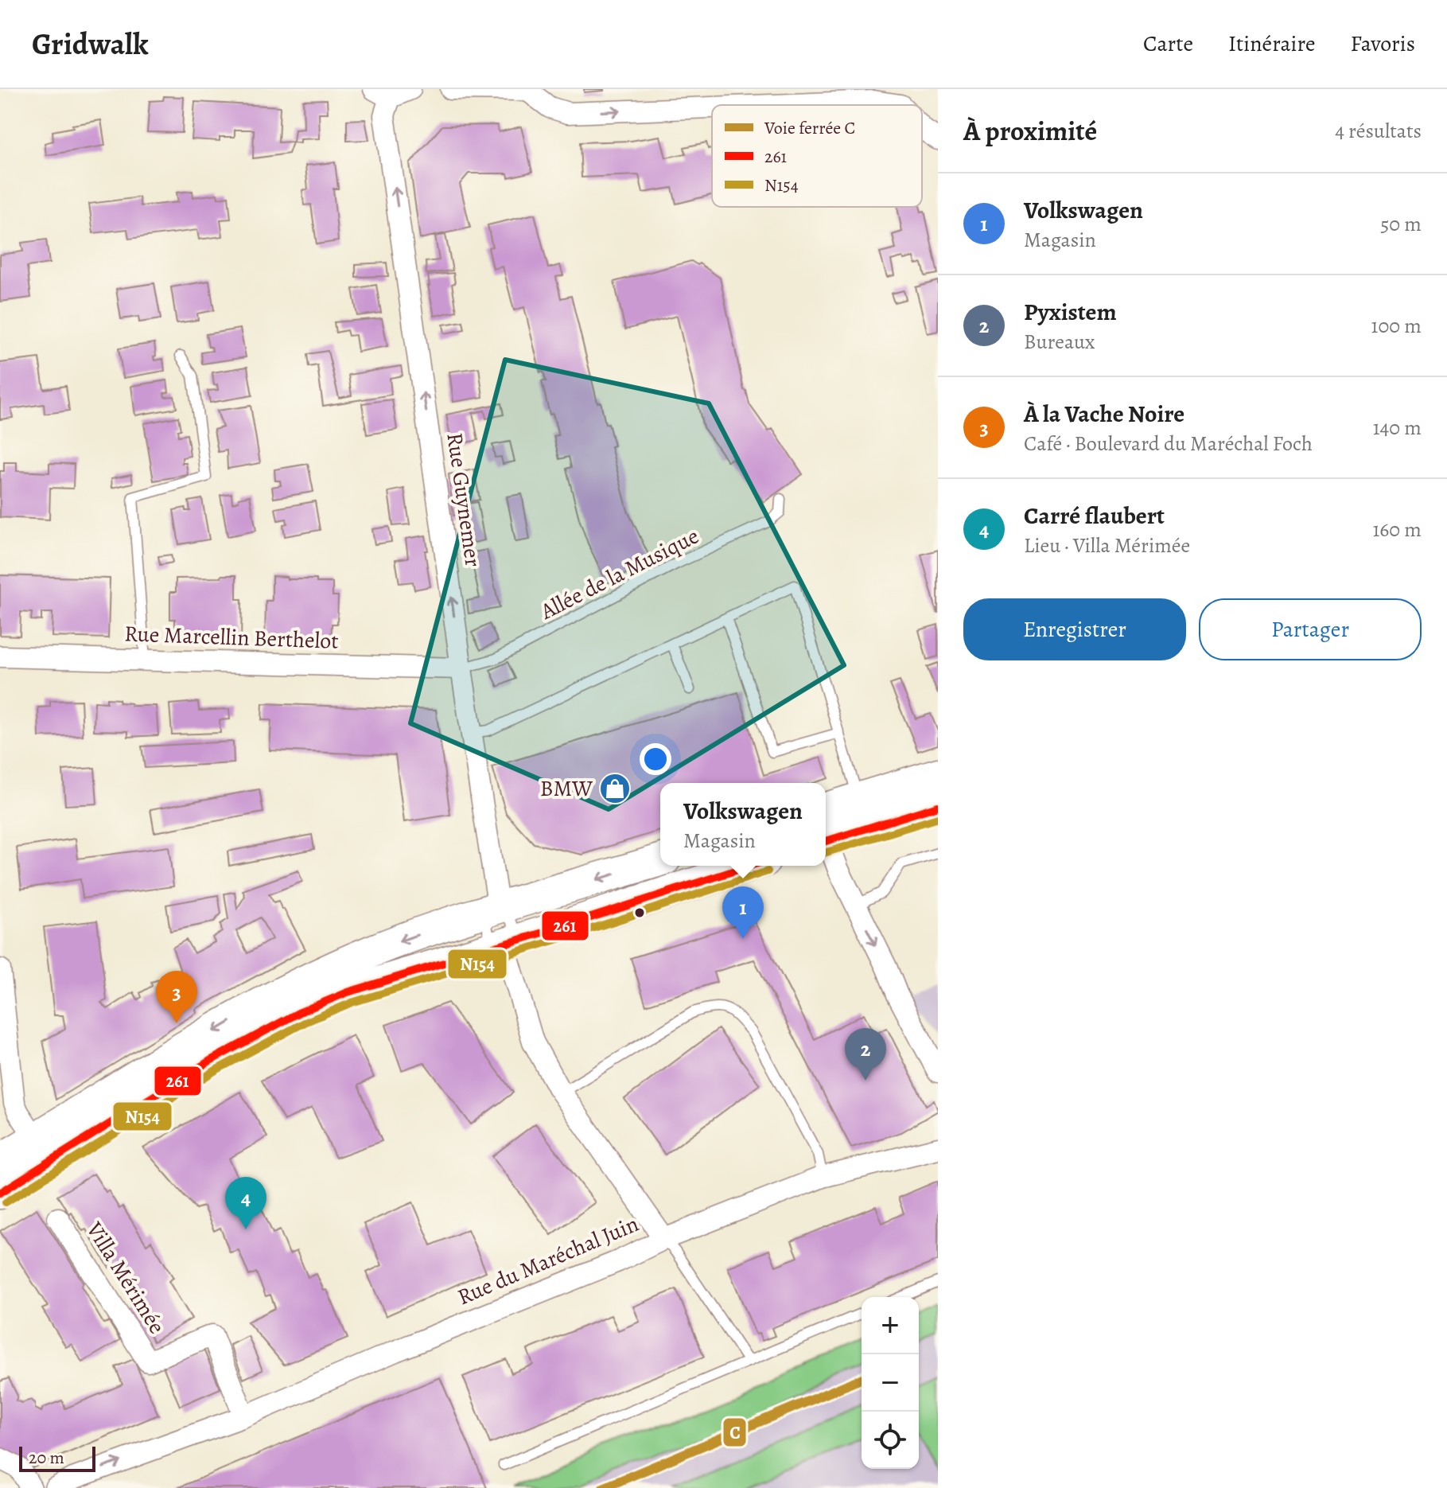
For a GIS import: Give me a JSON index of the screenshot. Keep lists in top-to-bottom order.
{
  "streets": {
    "street": [
      "Rue Guynemer",
      "Rue Marcellin Berthelot",
      "Rue du Maréchal Juin",
      "Villa Mérimée"
    ],
    "lane": ["Allée de la Musique"]
  },
  "crossings": [
    ["Rue Guynemer", "Allée de la Musique"],
    ["Rue Guynemer", "Rue Marcellin Berthelot"],
    ["Rue Guynemer", "Rue du Maréchal Juin"],
    ["Allée de la Musique", "Rue Marcellin Berthelot"],
    ["Rue du Maréchal Juin", "Villa Mérimée"]
  ],
  "one_way": ["Rue Guynemer"],
  "places": {
    "shop": ["BMW"]
  },
  "lines": ["transit line 261", "transit line N154", "rail line C"],
  "legend": ["Voie ferrée C", "261", "N154"],
  "scale_bar": "20 m",
  "page": {
    "header": "Gridwalk",
    "nav": ["Carte", "Itinéraire", "Favoris"],
    "heading": ["À proximité", "4 résultats"],
    "list": [
      {
        "mark": "1",
        "name": "Volkswagen",
        "note": "Magasin",
        "value": "50 m"
      },
      {
        "mark": "2",
        "name": "Pyxistem",
        "note": "Bureaux",
        "value": "100 m"
      },
      {
        "mark": "3",
        "name": "À la Vache Noire",
        "note": "Café · Boulevard du Maréchal Foch",
        "value": "140 m"
      },
      {
        "mark": "4",
        "name": "Carré flaubert",
        "note": "Lieu · Villa Mérimée",
        "value": "160 m"
      }
    ],
    "buttons": ["Enregistrer", "Partager"],
    "popup": ["Volkswagen", "Magasin"],
    "pins": [
      "1",
      "3",
      "2",
      "4"
    ],
    "map_buttons": ["+", "−"],
    "scale": "20 m"
  }
}
